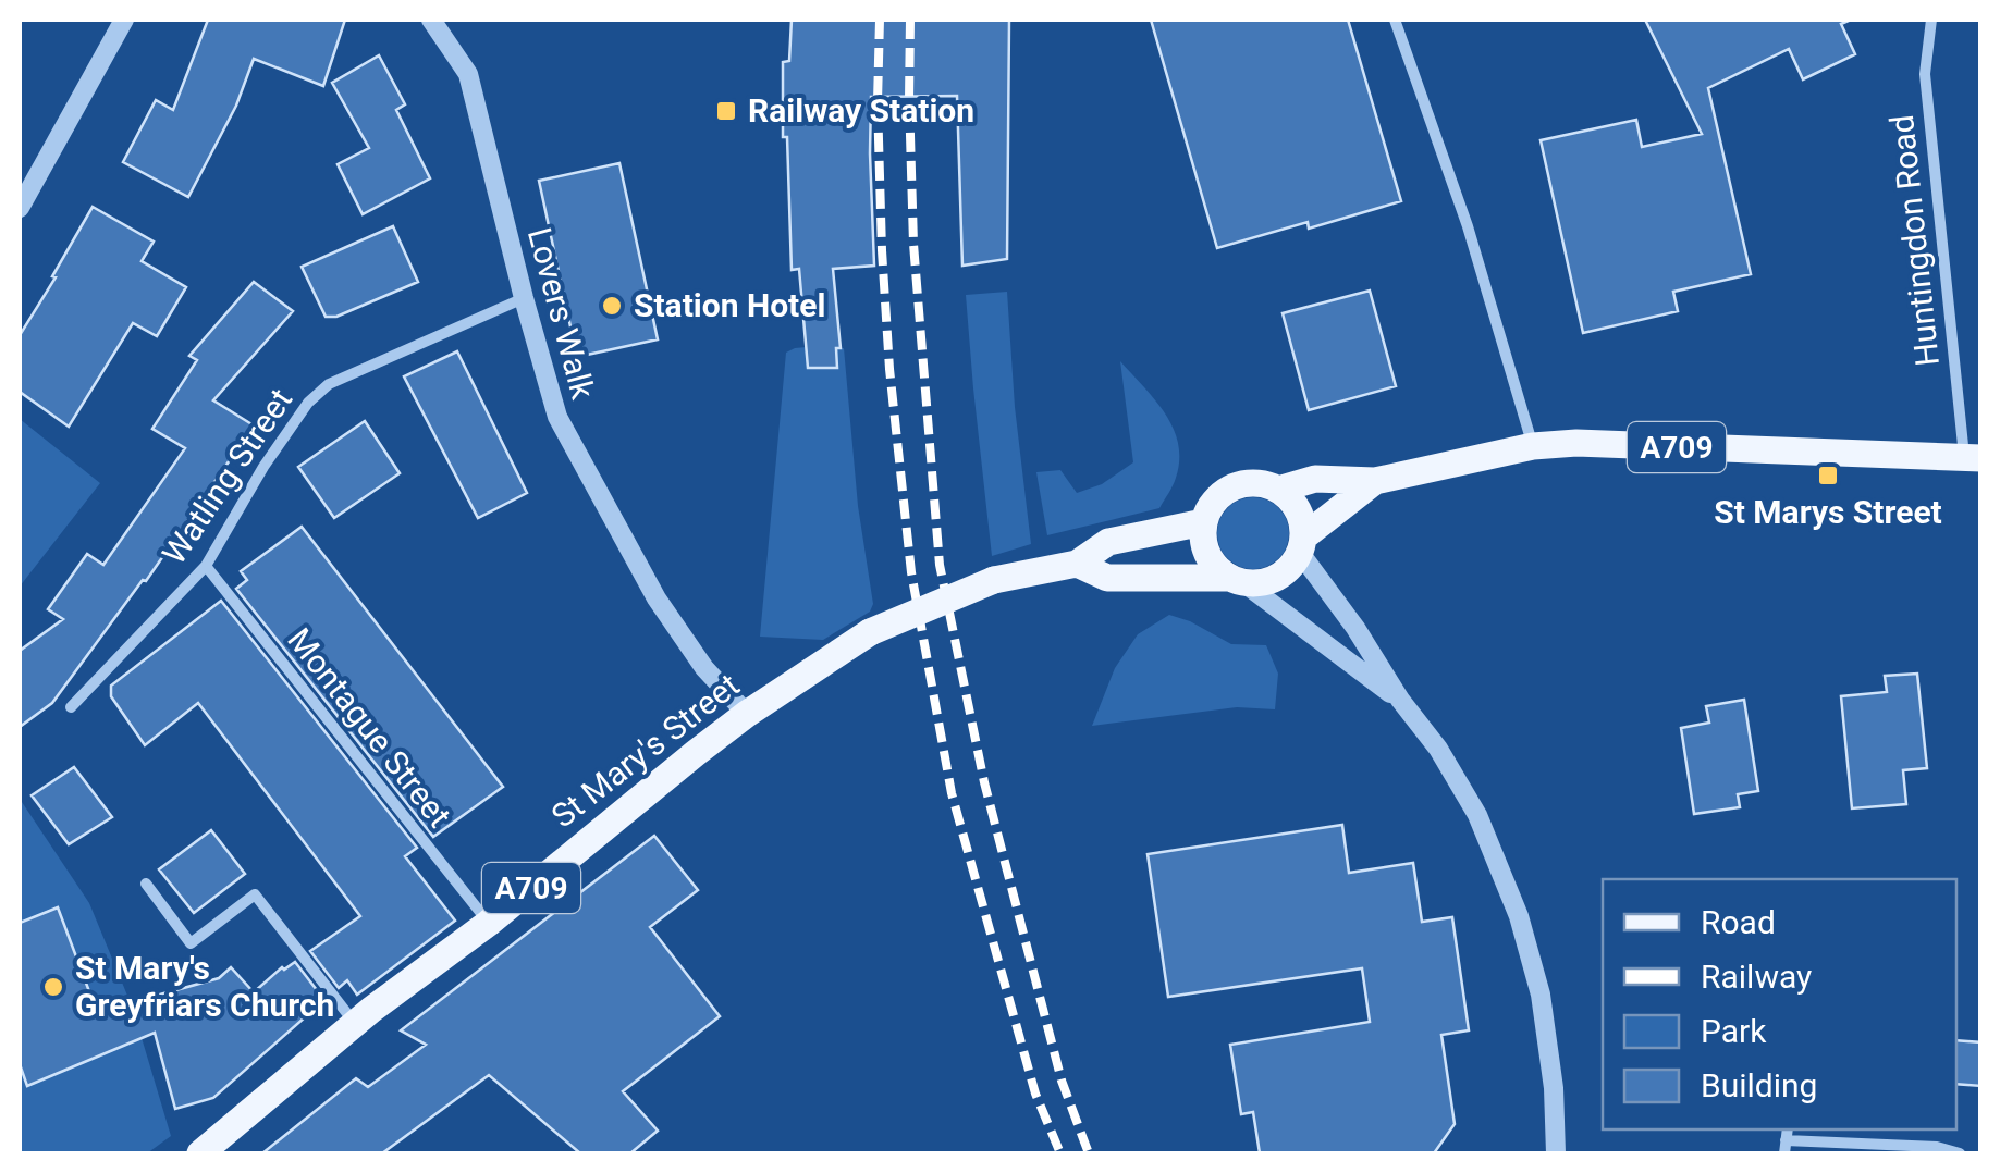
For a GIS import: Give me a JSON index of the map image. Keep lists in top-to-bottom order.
{
  "streets": {
    "main road": ["A709", "St Mary's Street"],
    "street": [
      "Huntingdon Road",
      "Lovers Walk",
      "Watling Street",
      "Montague Street"
    ]
  },
  "crossings": [
    ["Huntingdon Road", "A709"],
    ["Lovers Walk", "Watling Street"],
    ["Lovers Walk", "St Mary's Street"],
    ["A709", "St Mary's Street"],
    ["Watling Street", "Montague Street"],
    ["Montague Street", "St Mary's Street"]
  ],
  "places": {
    "transit": ["Railway Station", "St Marys Street"],
    "other": ["Station Hotel", "St Mary's Greyfriars Church"]
  },
  "legend": [
    "Road",
    "Railway",
    "Park",
    "Building"
  ]
}
